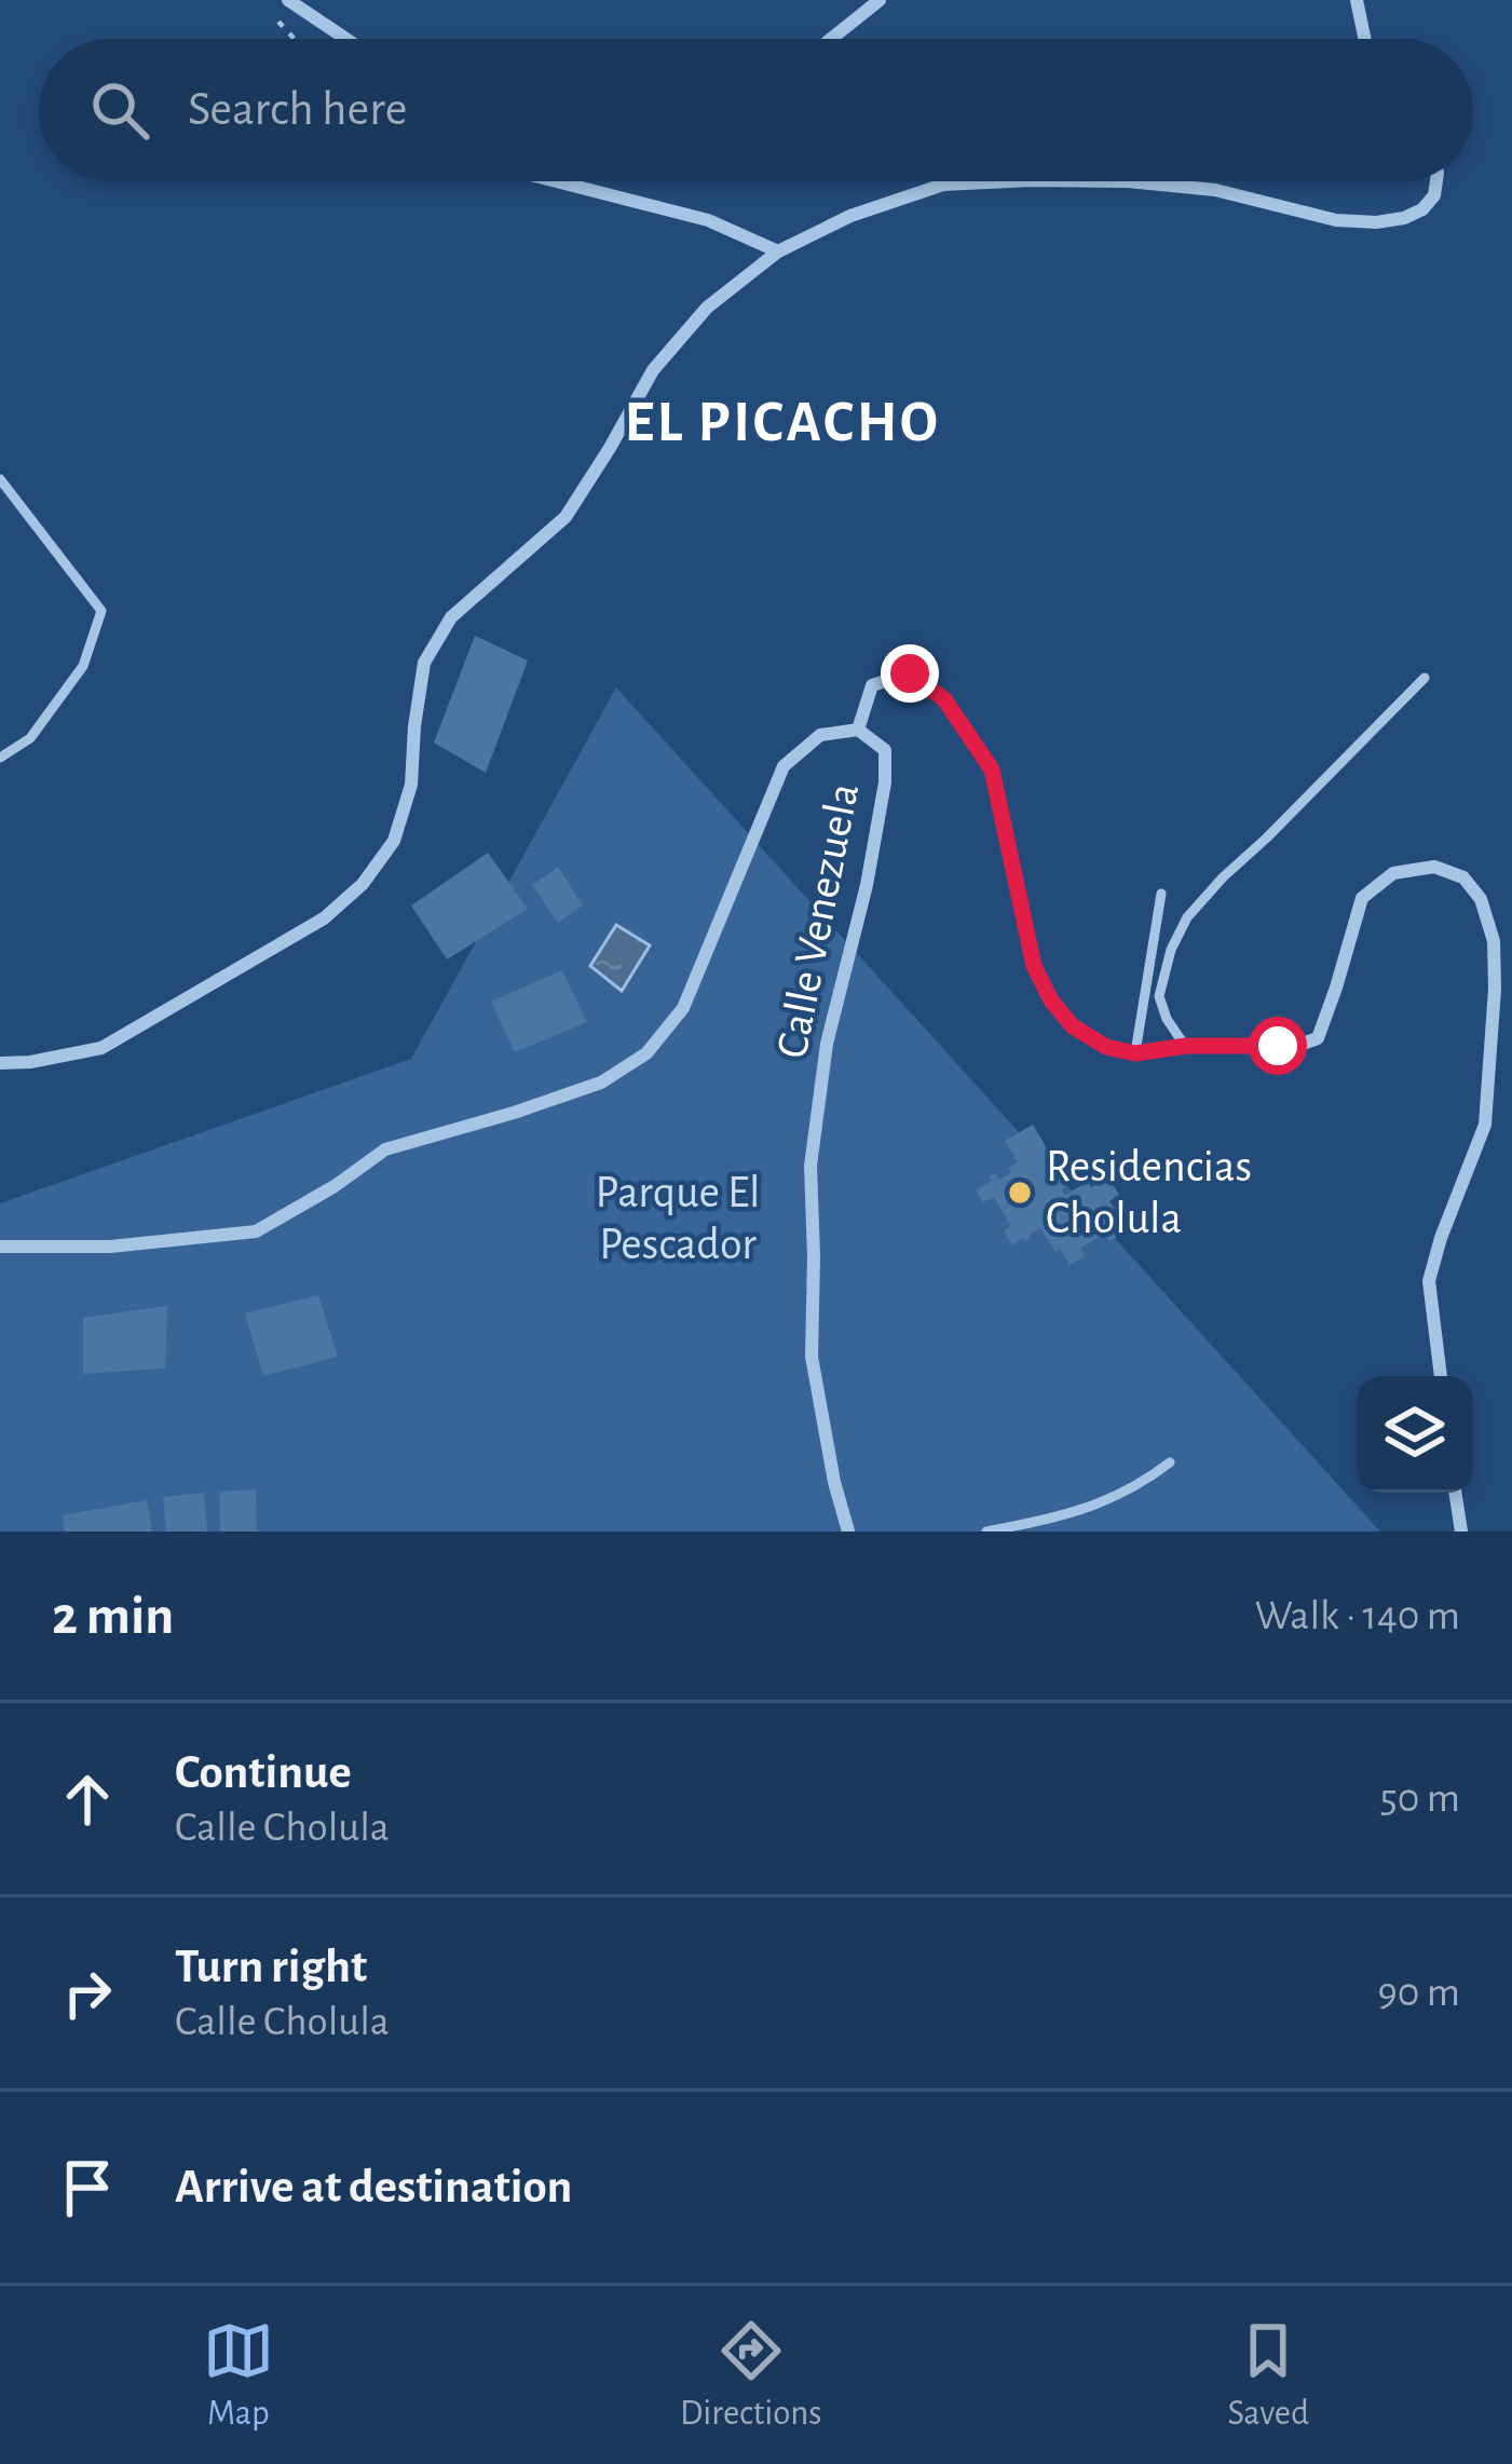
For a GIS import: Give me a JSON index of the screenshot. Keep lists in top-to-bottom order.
{
  "streets": {
    "street": ["Calle Venezuela"]
  },
  "districts": ["EL PICACHO"],
  "parks": ["Parque El Pescador"],
  "places": ["Residencias Cholula"],
  "page": {
    "search": "Search here",
    "heading": ["2 min", "Walk · 140 m"],
    "list": [
      ["Continue", "Calle Cholula", "50 m"],
      ["Turn right", "Calle Cholula", "90 m"],
      "Arrive at destination"
    ],
    "nav": ["Map", "Directions", "Saved"]
  }
}
